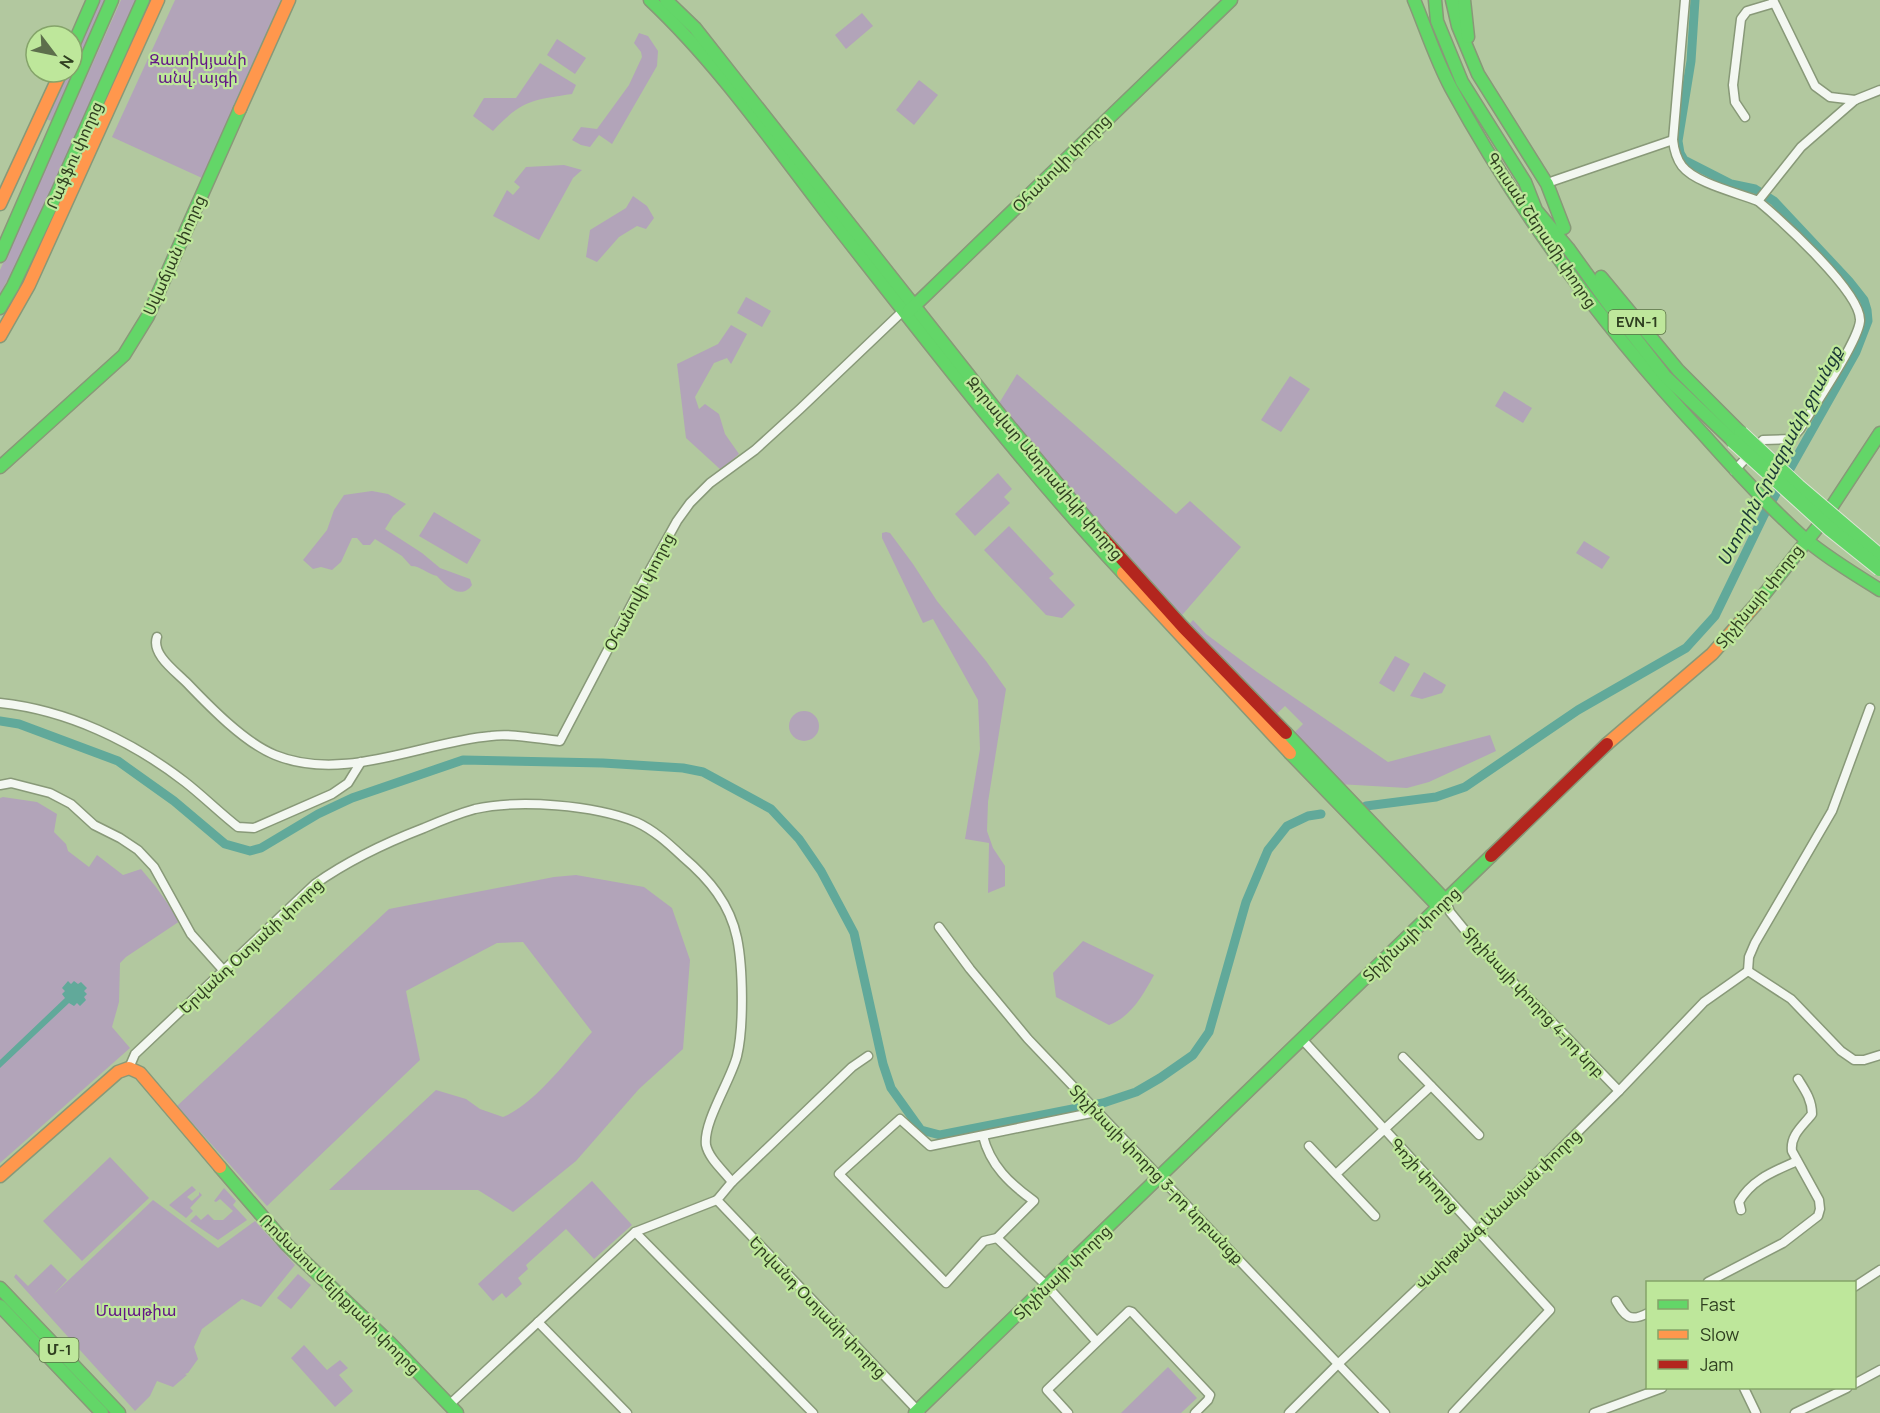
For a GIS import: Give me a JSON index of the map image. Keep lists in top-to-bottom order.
{
  "streets": {
    "main road": [
      "Րաֆֆու փողոց",
      "Օհանովի փողոց",
      "Գուսան Շերամի փողոց",
      "Սվաճյան փողոց",
      "EVN-1",
      "Զորավար Անդրանիկի փողոց",
      "Տիչինայի փողոց",
      "Երվանդ Օտյանի փողոց",
      "Ռոմանոս Մելիքյանի փողոց",
      "Մ-1"
    ],
    "street": [
      "Տիչինայի փողոց 4-րդ նրբ",
      "Տիչինայի փողոց 3-րդ նրբանցք",
      "Գոշի փողոց",
      "Վախթանգ Անանյան փողոց"
    ]
  },
  "crossings": [
    ["Օհանովի փողոց", "Զորավար Անդրանիկի փողոց"],
    ["Գուսան Շերամի փողոց", "Տիչինայի փողոց"],
    ["Զորավար Անդրանիկի փողոց", "Տիչինայի փողոց"],
    ["Զորավար Անդրանիկի փողոց", "Տիչինայի փողոց 4-րդ նրբ"],
    ["Տիչինայի փողոց", "Երվանդ Օտյանի փողոց"],
    ["Տիչինայի փողոց", "Տիչինայի փողոց 4-րդ նրբ"],
    ["Տիչինայի փողոց", "Տիչինայի փողոց 3-րդ նրբանցք"],
    ["Տիչինայի փողոց", "Գոշի փողոց"],
    ["Երվանդ Օտյանի փողոց", "Ռոմանոս Մելիքյանի փողոց"],
    ["Տիչինայի փողոց 4-րդ նրբ", "Վախթանգ Անանյան փողոց"],
    ["Տիչինայի փողոց 3-րդ նրբանցք", "Վախթանգ Անանյան փողոց"],
    ["Գոշի փողոց", "Վախթանգ Անանյան փողոց"]
  ],
  "water": ["Ստորին Հրազդանի ջրանցք"],
  "parks": ["Զատիկյանի անվ. այգի", "Մալաթիա"],
  "legend": ["Fast", "Slow", "Jam"],
  "north": "bottom right"
}
